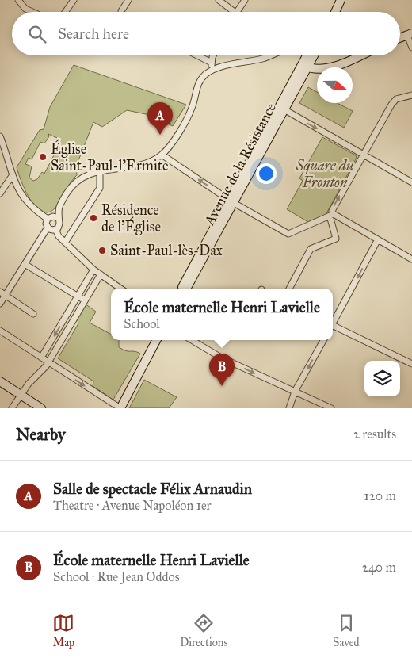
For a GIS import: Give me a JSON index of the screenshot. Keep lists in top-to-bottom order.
{
  "streets": {
    "main road": ["Avenue de la Résistance"]
  },
  "parks": ["Square du Fronton"],
  "places": ["Église Saint-Paul-l'Ermite", "Résidence de l'Église", "Saint-Paul-lès-Dax"],
  "north": "right",
  "page": {
    "search": "Search here",
    "pins": ["A", "B"],
    "popup": ["École maternelle Henri Lavielle", "School"],
    "heading": ["Nearby", "2 results"],
    "list": [
      {
        "mark": "A",
        "name": "Salle de spectacle Félix Arnaudin",
        "note": "Theatre · Avenue Napoléon 1er",
        "value": "120 m"
      },
      {
        "mark": "B",
        "name": "École maternelle Henri Lavielle",
        "note": "School · Rue Jean Oddos",
        "value": "240 m"
      }
    ],
    "nav": ["Map", "Directions", "Saved"]
  }
}
